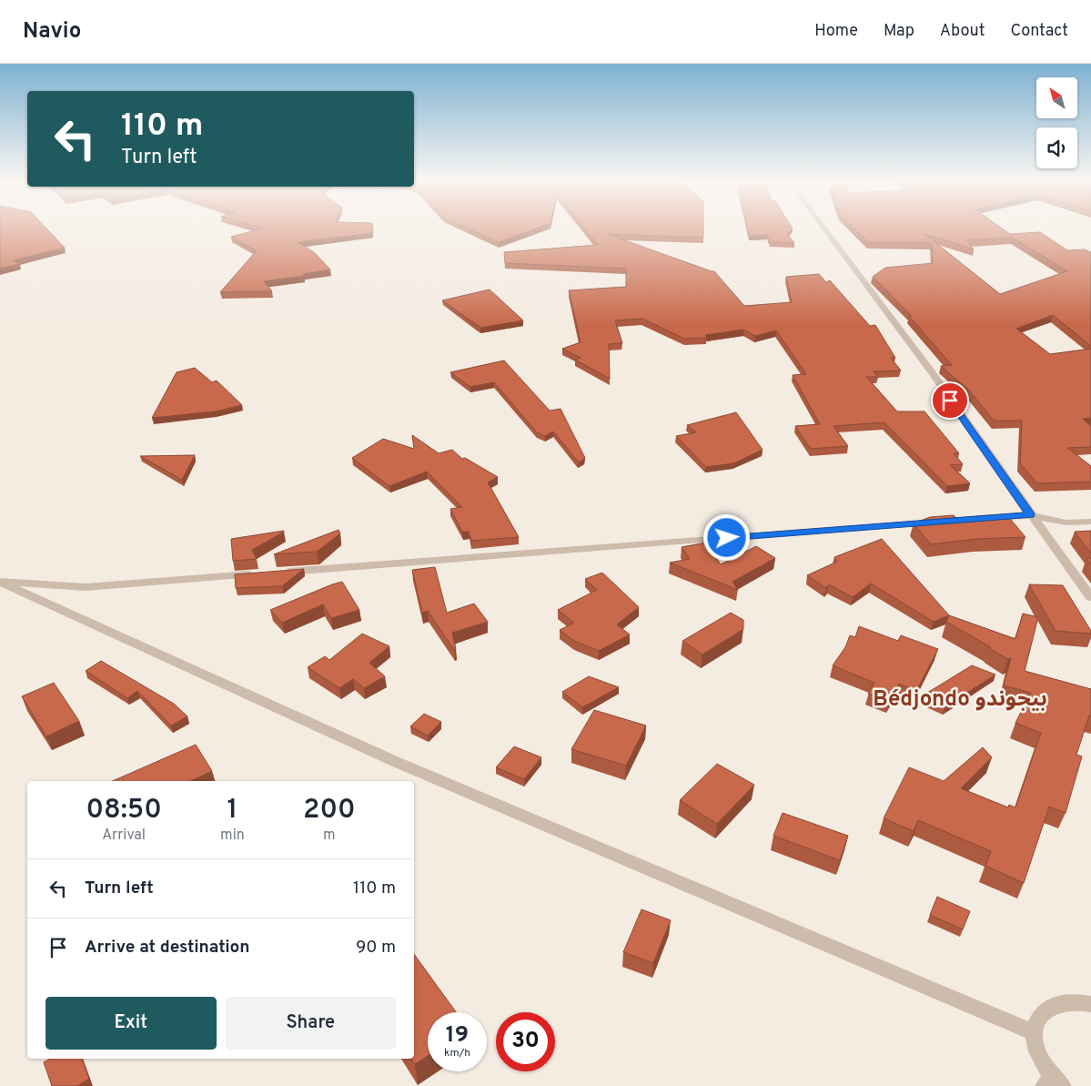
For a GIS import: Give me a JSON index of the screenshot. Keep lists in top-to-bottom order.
{
  "districts": ["Bédjondo بيجوندو"],
  "north": "top left",
  "page": {
    "header": "Navio",
    "nav": [
      "Home",
      "Map",
      "About",
      "Contact"
    ],
    "turn": ["110 m", "Turn left"],
    "eta": [
      "08:50",
      "Arrival",
      "1",
      "min",
      "200",
      "m"
    ],
    "list": [
      {
        "name": "Turn left",
        "value": "110 m"
      },
      {
        "name": "Arrive at destination",
        "value": "90 m"
      }
    ],
    "buttons": ["Exit", "Share"],
    "speed": "19 km/h",
    "limit": "30"
  }
}
